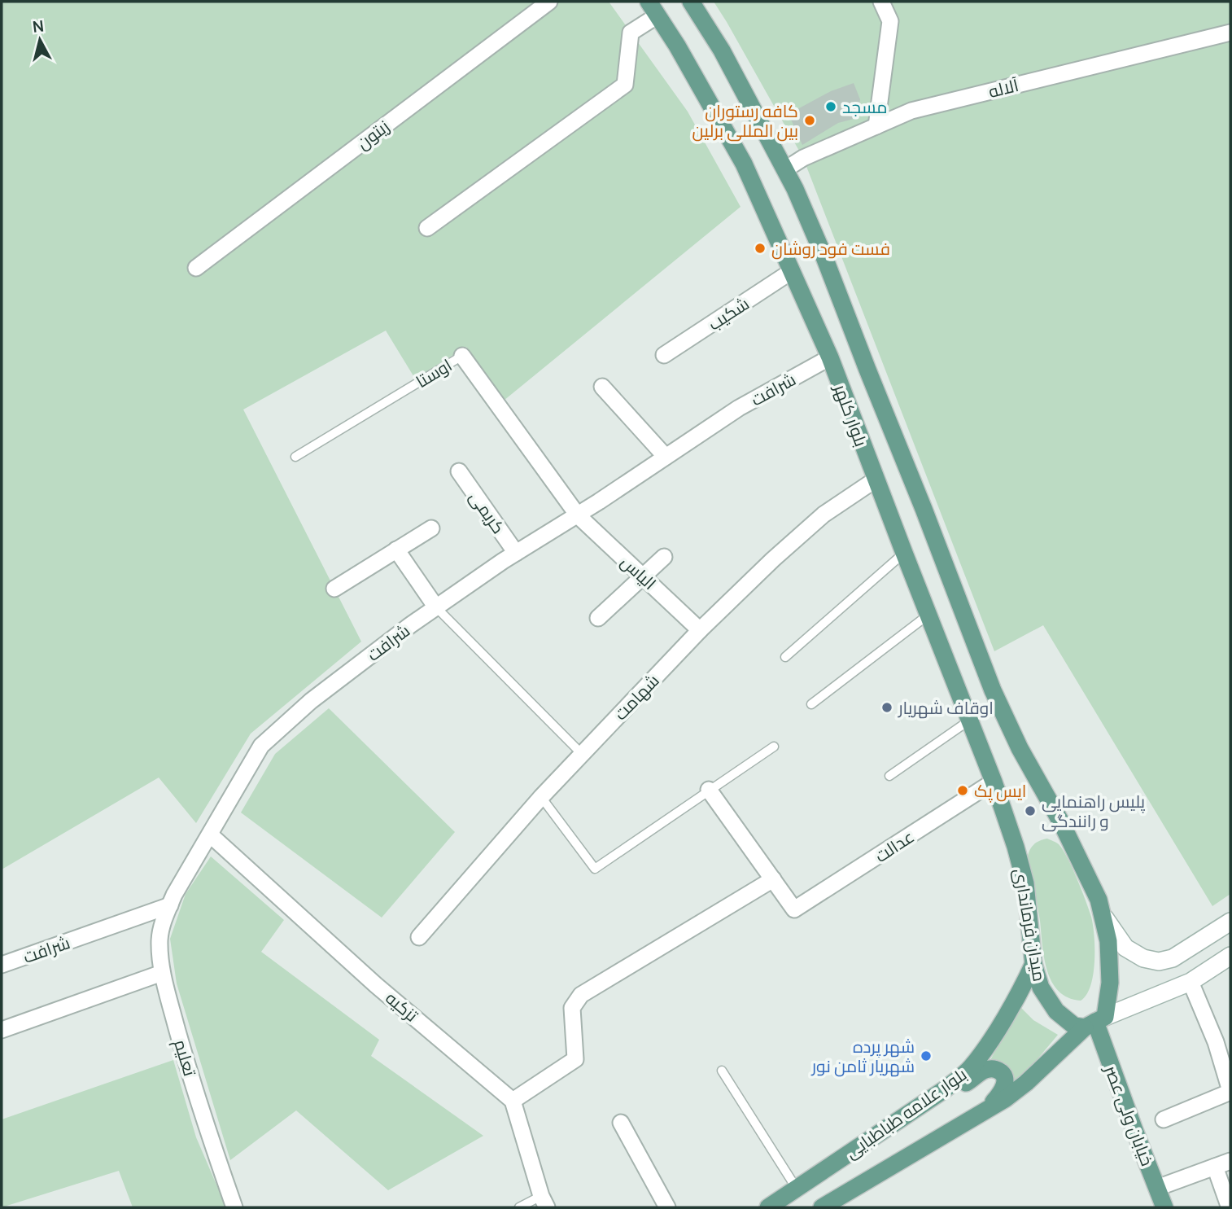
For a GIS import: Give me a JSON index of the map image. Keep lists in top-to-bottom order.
{
  "streets": {
    "main road": [
      "بلوار کلهر",
      "میدان فرمانداری",
      "بلوار علامه طباطبایی",
      "خیابان ولی عصر"
    ],
    "street": [
      "آلاله",
      "زیتون",
      "شکیب",
      "اوستا",
      "شرافت",
      "کریمی",
      "الیاس",
      "شهامت",
      "عدالت",
      "تزکیه",
      "تعلیم"
    ]
  },
  "crossings": [
    ["آلاله", "بلوار کلهر"],
    ["شکیب", "بلوار کلهر"],
    ["اوستا", "شرافت"],
    ["اوستا", "الیاس"],
    ["شرافت", "بلوار کلهر"],
    ["شرافت", "کریمی"],
    ["شرافت", "الیاس"],
    ["شرافت", "تزکیه"],
    ["شرافت", "تعلیم"],
    ["بلوار کلهر", "شهامت"],
    ["بلوار کلهر", "عدالت"],
    ["بلوار کلهر", "میدان فرمانداری"],
    ["الیاس", "شهامت"],
    ["میدان فرمانداری", "بلوار علامه طباطبایی"],
    ["میدان فرمانداری", "خیابان ولی عصر"],
    ["بلوار علامه طباطبایی", "خیابان ولی عصر"]
  ],
  "places": [
    "مسجد",
    "کافه رستوران بین المللی برلین",
    "فست فود روشان",
    "اوقاف شهریار",
    "ایس پک",
    "پلیس راهنمایی و رانندگی",
    "شهر پرده شهریار ثامن نور"
  ],
  "north": "top"
}
